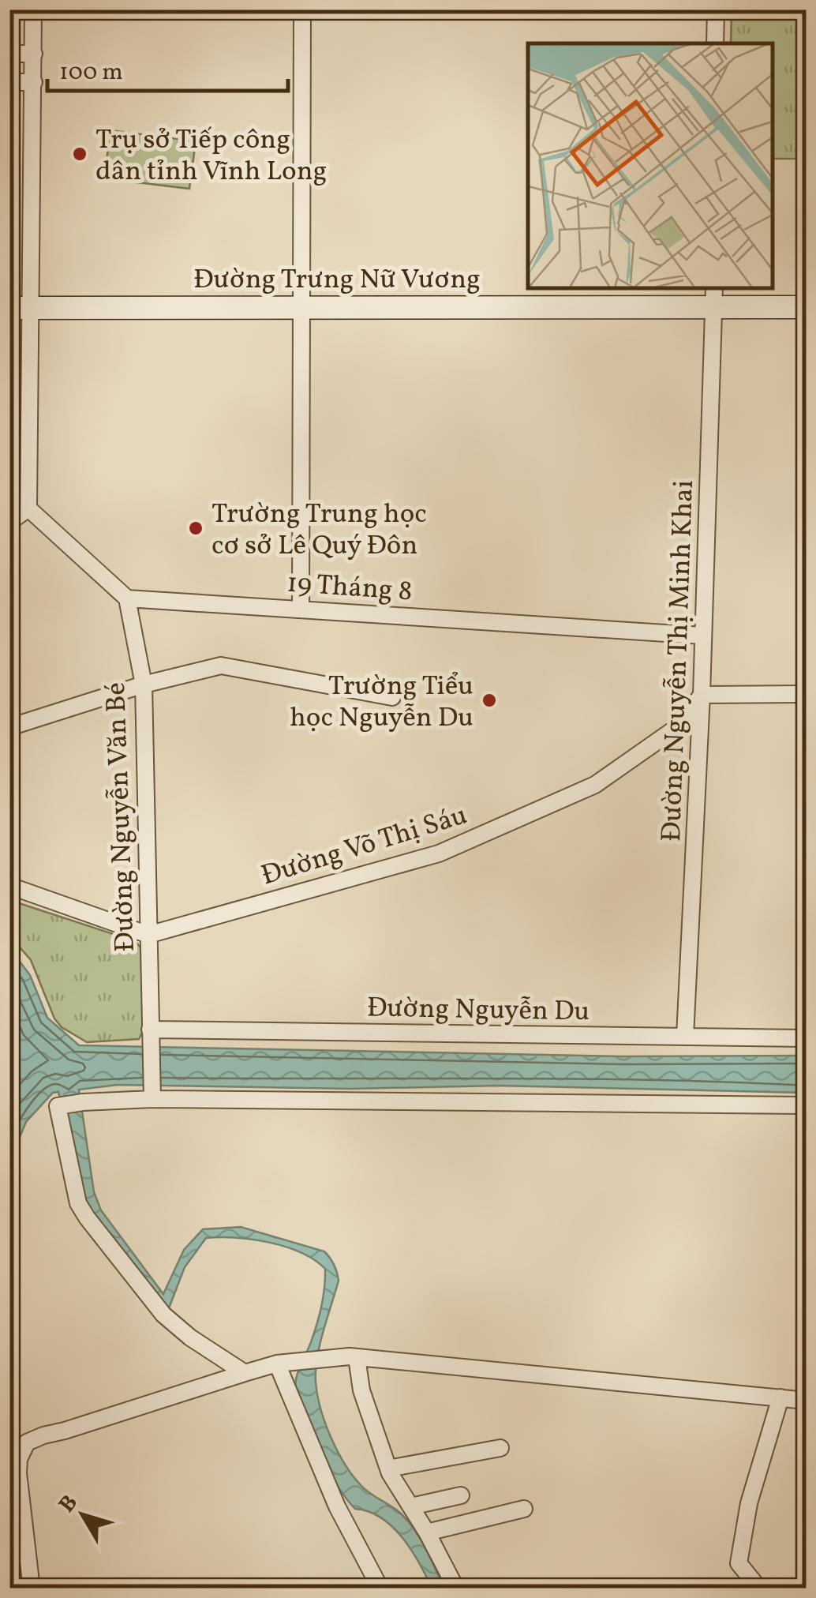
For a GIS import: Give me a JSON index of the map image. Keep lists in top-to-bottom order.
{
  "streets": {
    "main road": ["Đường Trưng Nữ Vương"],
    "street": [
      "19 Tháng 8",
      "Đường Nguyễn Thị Minh Khai",
      "Đường Nguyễn Văn Bé",
      "Đường Võ Thị Sáu",
      "Đường Nguyễn Du"
    ]
  },
  "crossings": [
    ["Đường Trưng Nữ Vương", "Đường Nguyễn Thị Minh Khai"],
    ["19 Tháng 8", "Đường Nguyễn Thị Minh Khai"],
    ["19 Tháng 8", "Đường Nguyễn Văn Bé"],
    ["Đường Nguyễn Thị Minh Khai", "Đường Võ Thị Sáu"],
    ["Đường Nguyễn Thị Minh Khai", "Đường Nguyễn Du"],
    ["Đường Nguyễn Văn Bé", "Đường Võ Thị Sáu"],
    ["Đường Nguyễn Văn Bé", "Đường Nguyễn Du"]
  ],
  "places": ["Trụ sở Tiếp công dân tỉnh Vĩnh Long", "Trường Trung học cơ sở Lê Quý Đôn", "Trường Tiểu học Nguyễn Du"],
  "scale_bar": "100 m",
  "north": "top left"
}
